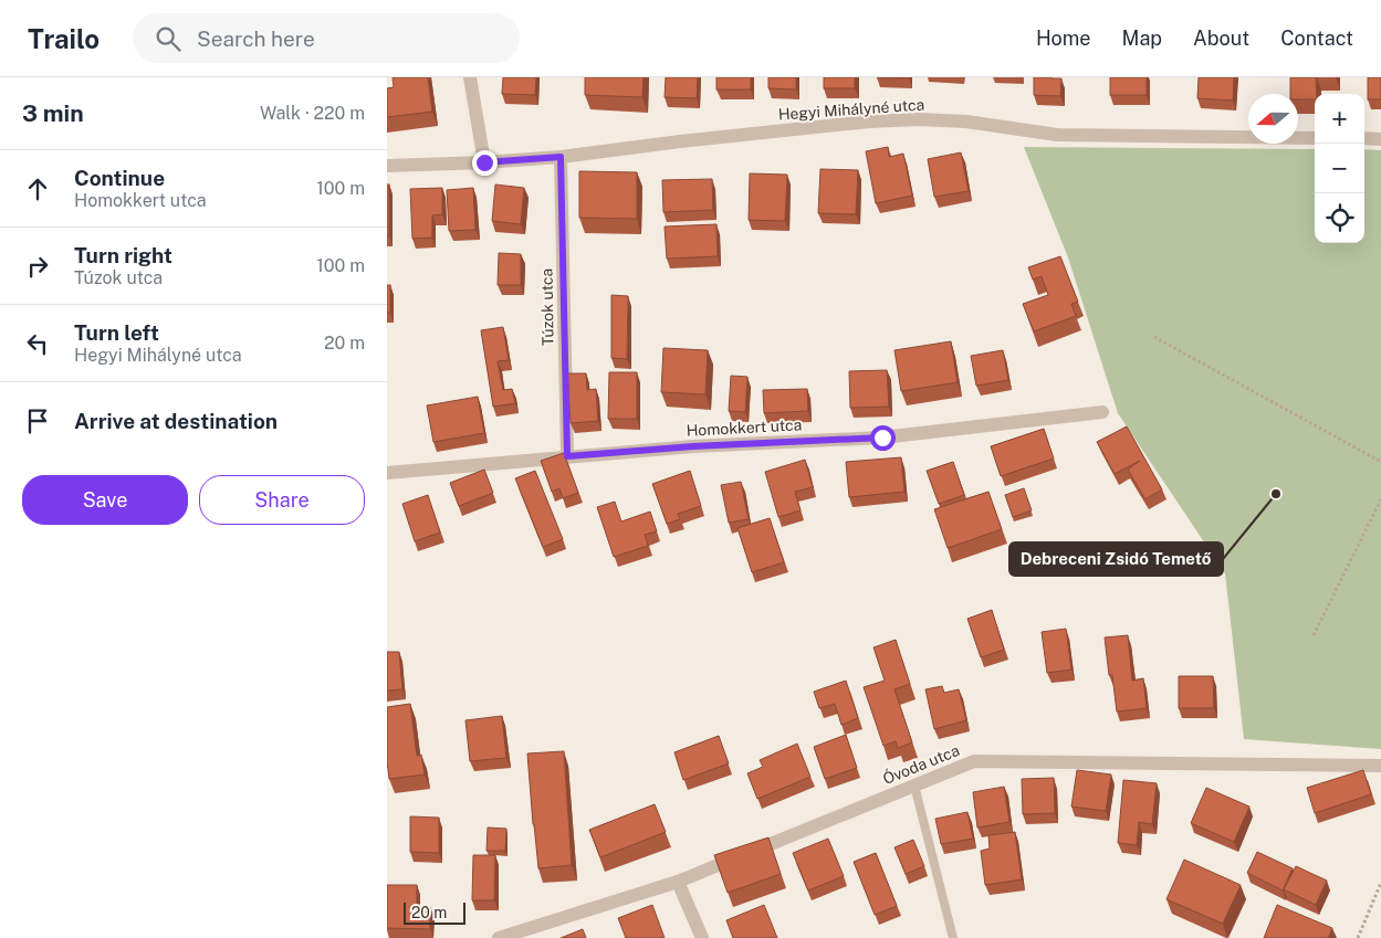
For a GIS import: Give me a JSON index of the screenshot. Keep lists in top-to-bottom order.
{
  "streets": {
    "street": [
      "Hegyi Mihályné utca",
      "Túzok utca",
      "Homokkert utca",
      "Óvoda utca"
    ]
  },
  "crossings": [
    ["Hegyi Mihályné utca", "Túzok utca"],
    ["Túzok utca", "Homokkert utca"]
  ],
  "places": ["Debreceni Zsidó Temető"],
  "scale_bar": "20 m",
  "north": "left",
  "page": {
    "header": "Trailo",
    "search": "Search here",
    "nav": [
      "Home",
      "Map",
      "About",
      "Contact"
    ],
    "heading": ["3 min", "Walk · 220 m"],
    "map_buttons": ["+", "−"],
    "list": [
      ["Continue", "Homokkert utca", "100 m"],
      ["Turn right", "Túzok utca", "100 m"],
      ["Turn left", "Hegyi Mihályné utca", "20 m"],
      "Arrive at destination"
    ],
    "buttons": ["Save", "Share"],
    "scale": "20 m"
  }
}
